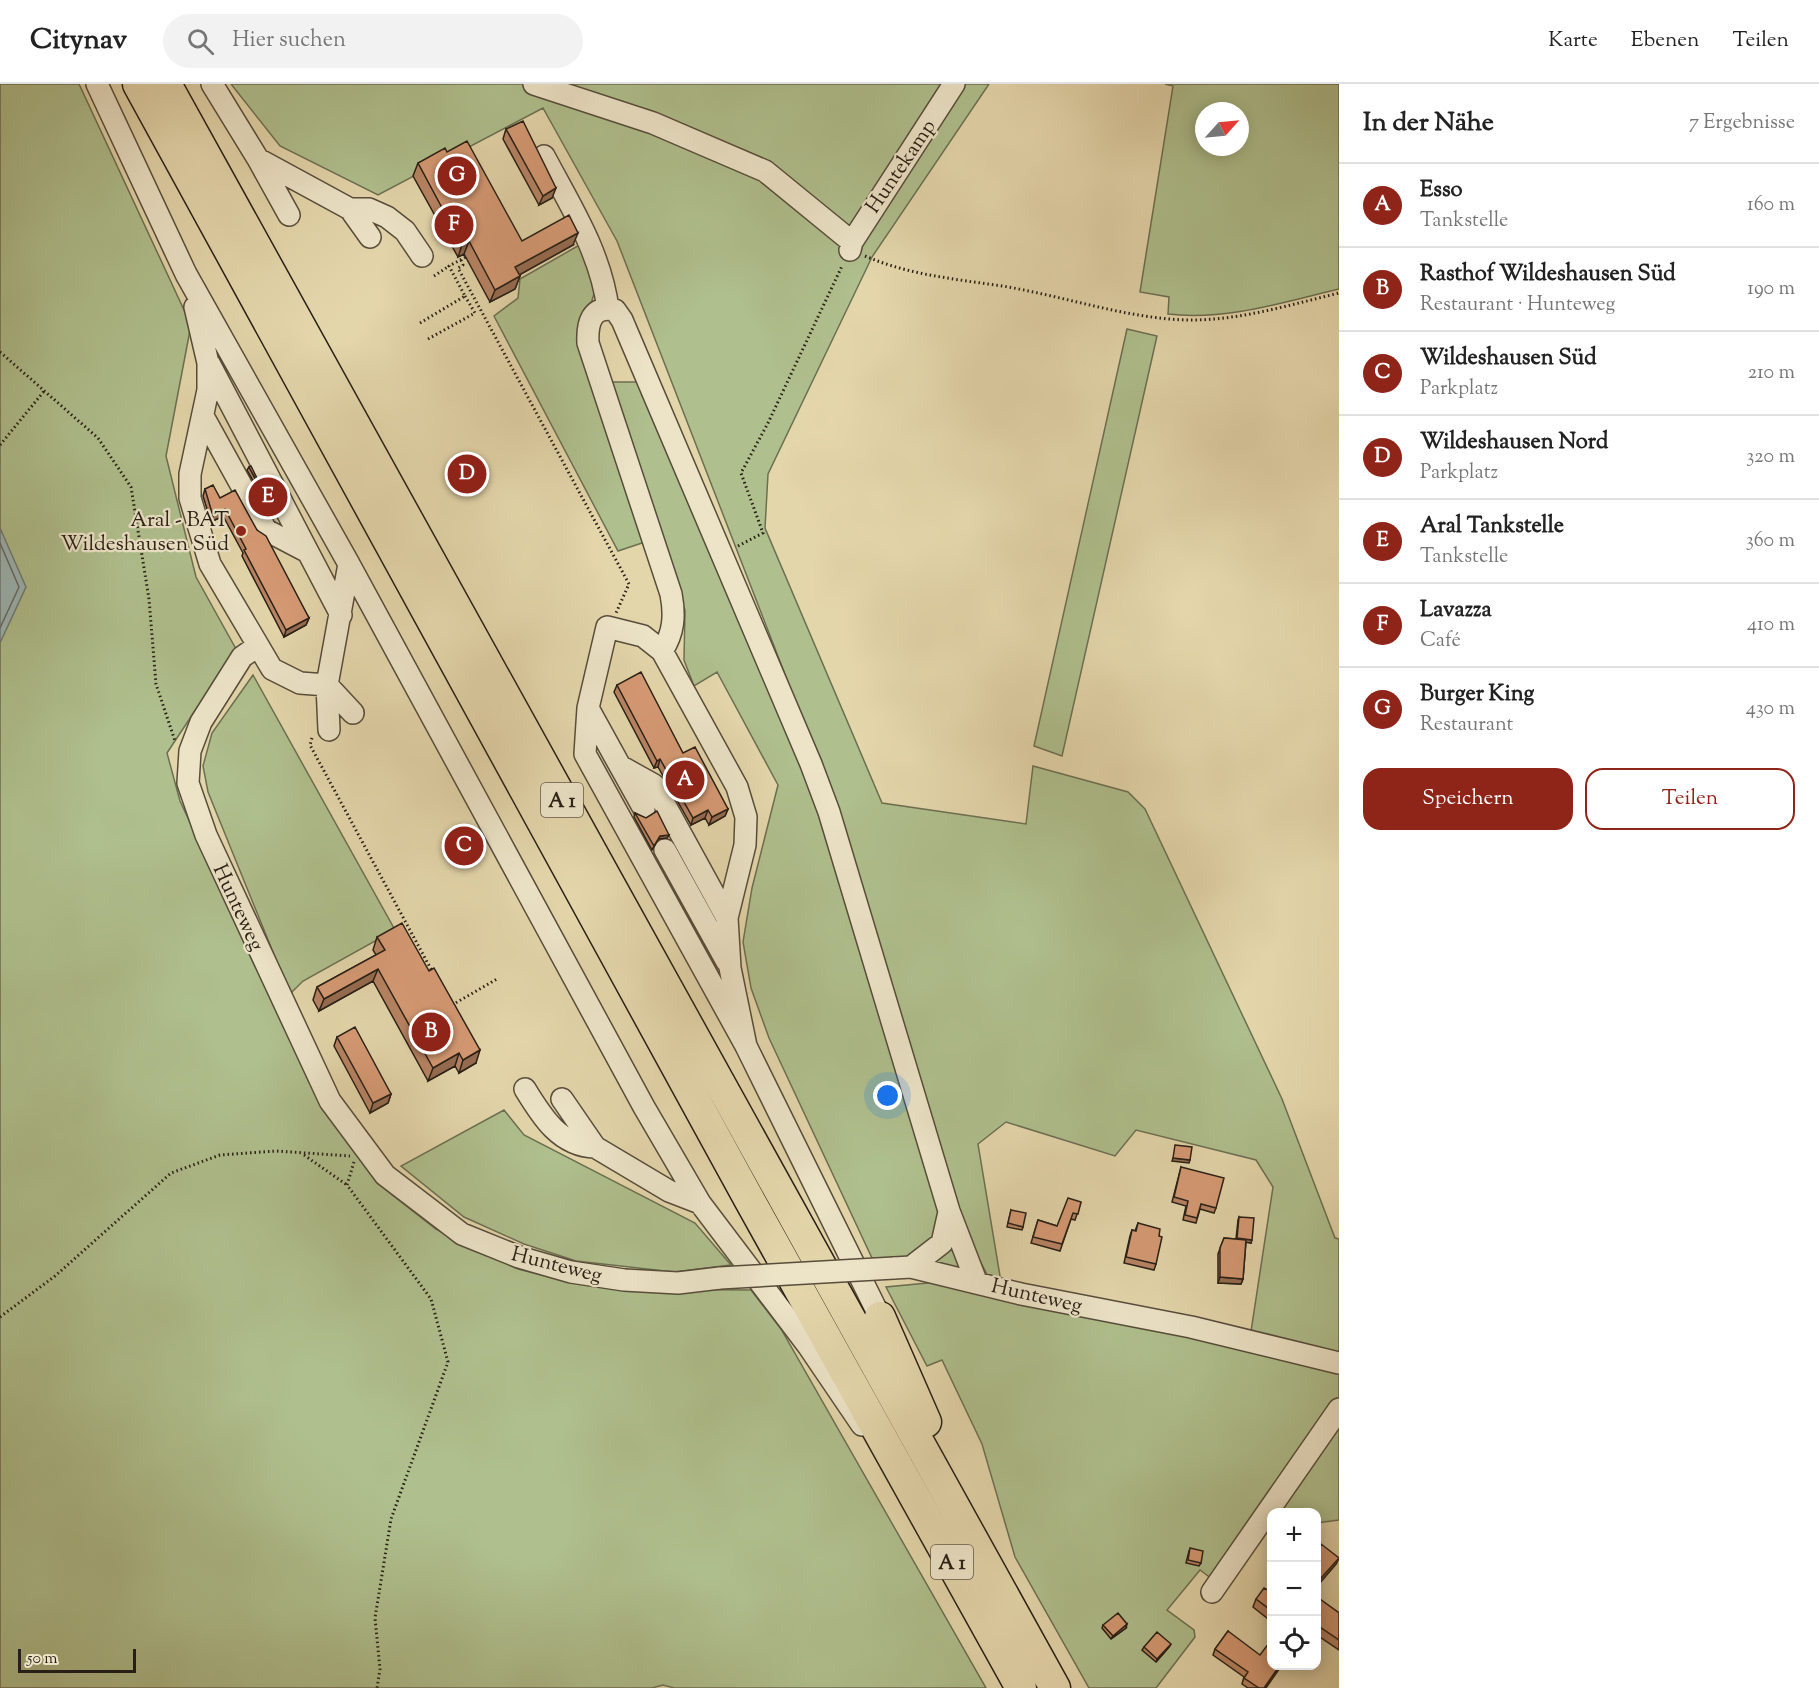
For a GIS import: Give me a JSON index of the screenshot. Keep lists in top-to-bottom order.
{
  "streets": {
    "highway": ["A 1"],
    "street": ["Huntekamp", "Hunteweg"]
  },
  "places": ["Aral - BAT Wildeshausen Süd"],
  "scale_bar": "50 m",
  "north": "top right",
  "page": {
    "header": "Citynav",
    "search": "Hier suchen",
    "nav": ["Karte", "Ebenen", "Teilen"],
    "heading": ["In der Nähe", "7 Ergebnisse"],
    "pins": [
      "G",
      "F",
      "D",
      "E",
      "A",
      "C",
      "B"
    ],
    "list": [
      {
        "mark": "A",
        "name": "Esso",
        "note": "Tankstelle",
        "value": "160 m"
      },
      {
        "mark": "B",
        "name": "Rasthof Wildeshausen Süd",
        "note": "Restaurant · Hunteweg",
        "value": "190 m"
      },
      {
        "mark": "C",
        "name": "Wildeshausen Süd",
        "note": "Parkplatz",
        "value": "210 m"
      },
      {
        "mark": "D",
        "name": "Wildeshausen Nord",
        "note": "Parkplatz",
        "value": "320 m"
      },
      {
        "mark": "E",
        "name": "Aral Tankstelle",
        "note": "Tankstelle",
        "value": "360 m"
      },
      {
        "mark": "F",
        "name": "Lavazza",
        "note": "Café",
        "value": "410 m"
      },
      {
        "mark": "G",
        "name": "Burger King",
        "note": "Restaurant",
        "value": "430 m"
      }
    ],
    "buttons": ["Speichern", "Teilen"],
    "map_buttons": ["+", "−"],
    "scale": "50 m"
  }
}
